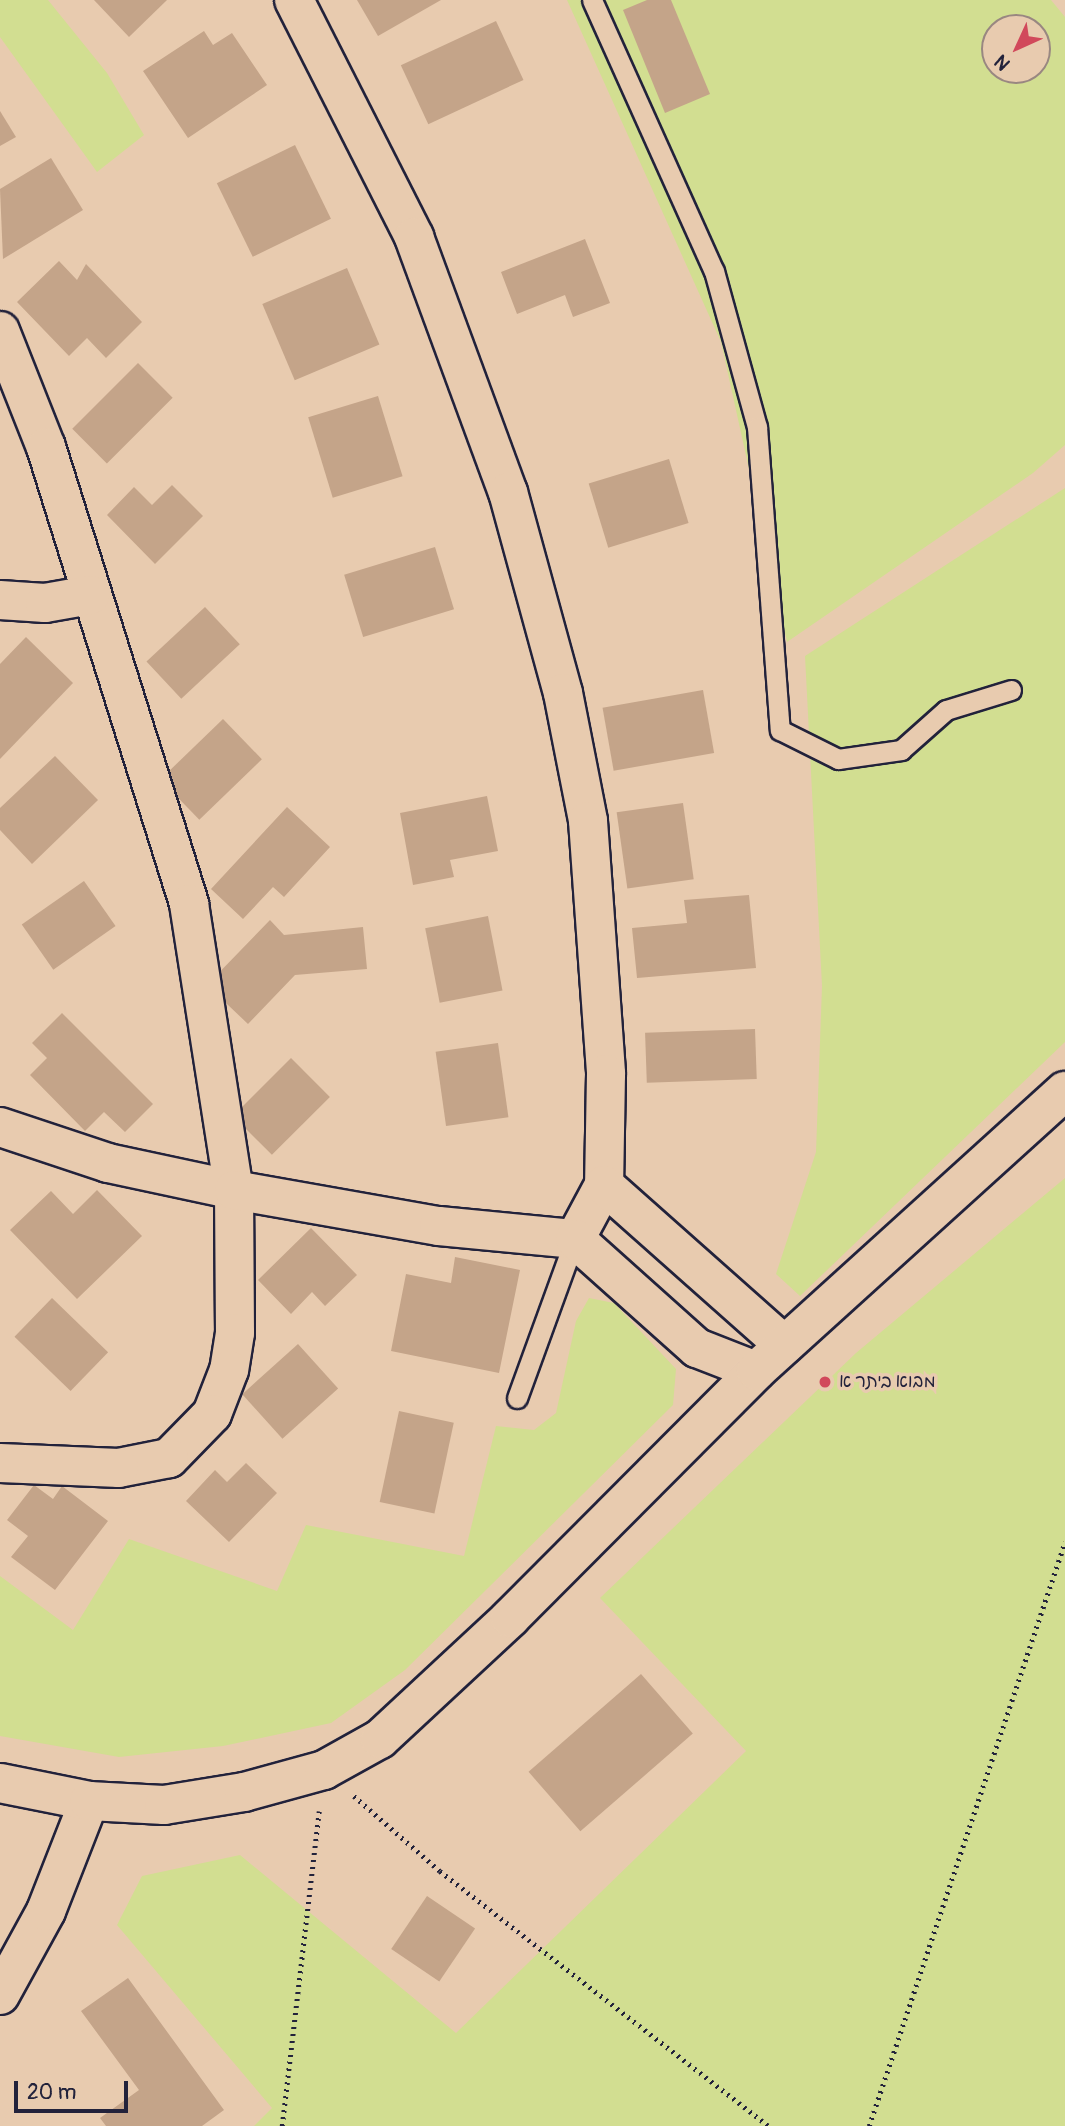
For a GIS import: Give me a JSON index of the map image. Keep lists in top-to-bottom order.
{
  "places": ["מבוא ביתר א"],
  "scale_bar": "20 m",
  "north": "bottom left"
}
